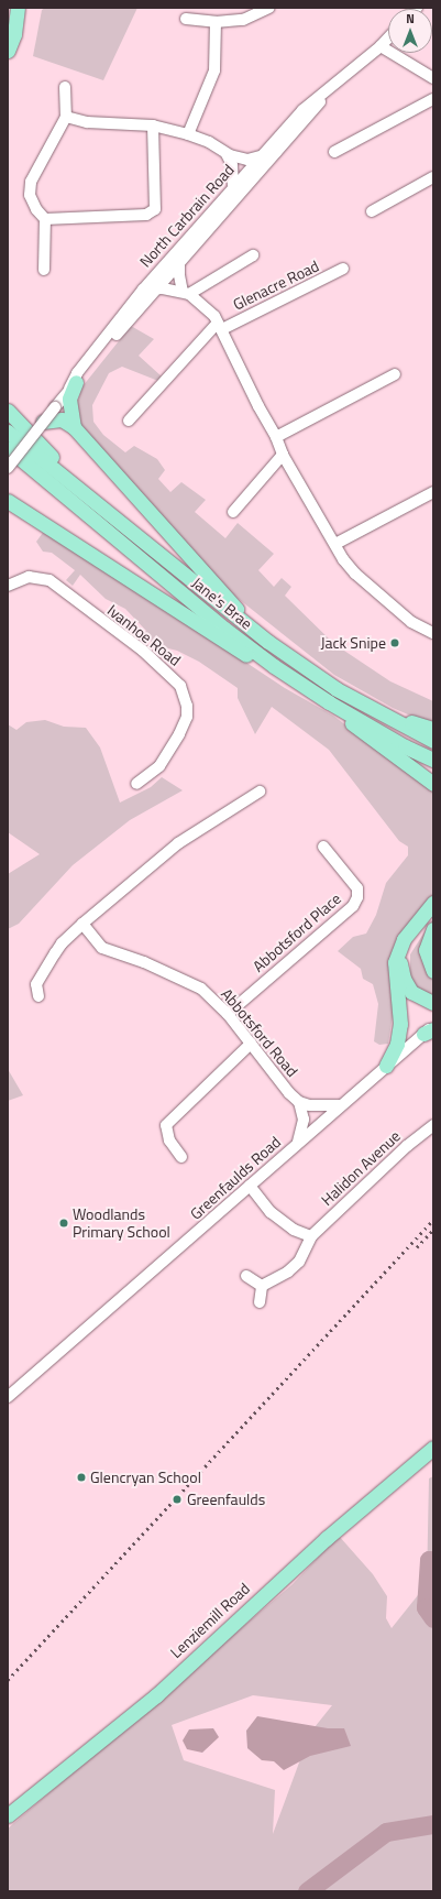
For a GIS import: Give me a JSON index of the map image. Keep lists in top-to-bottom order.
{
  "streets": {
    "main road": ["Jane's Brae", "Lenziemill Road"],
    "street": [
      "North Carbrain Road",
      "Glenacre Road",
      "Ivanhoe Road",
      "Abbotsford Place",
      "Abbotsford Road",
      "Halidon Avenue",
      "Greenfaulds Road"
    ]
  },
  "crossings": [
    ["Abbotsford Place", "Abbotsford Road"]
  ],
  "places": [
    "Jack Snipe",
    "Woodlands Primary School",
    "Glencryan School",
    "Greenfaulds"
  ],
  "north": "top"
}
